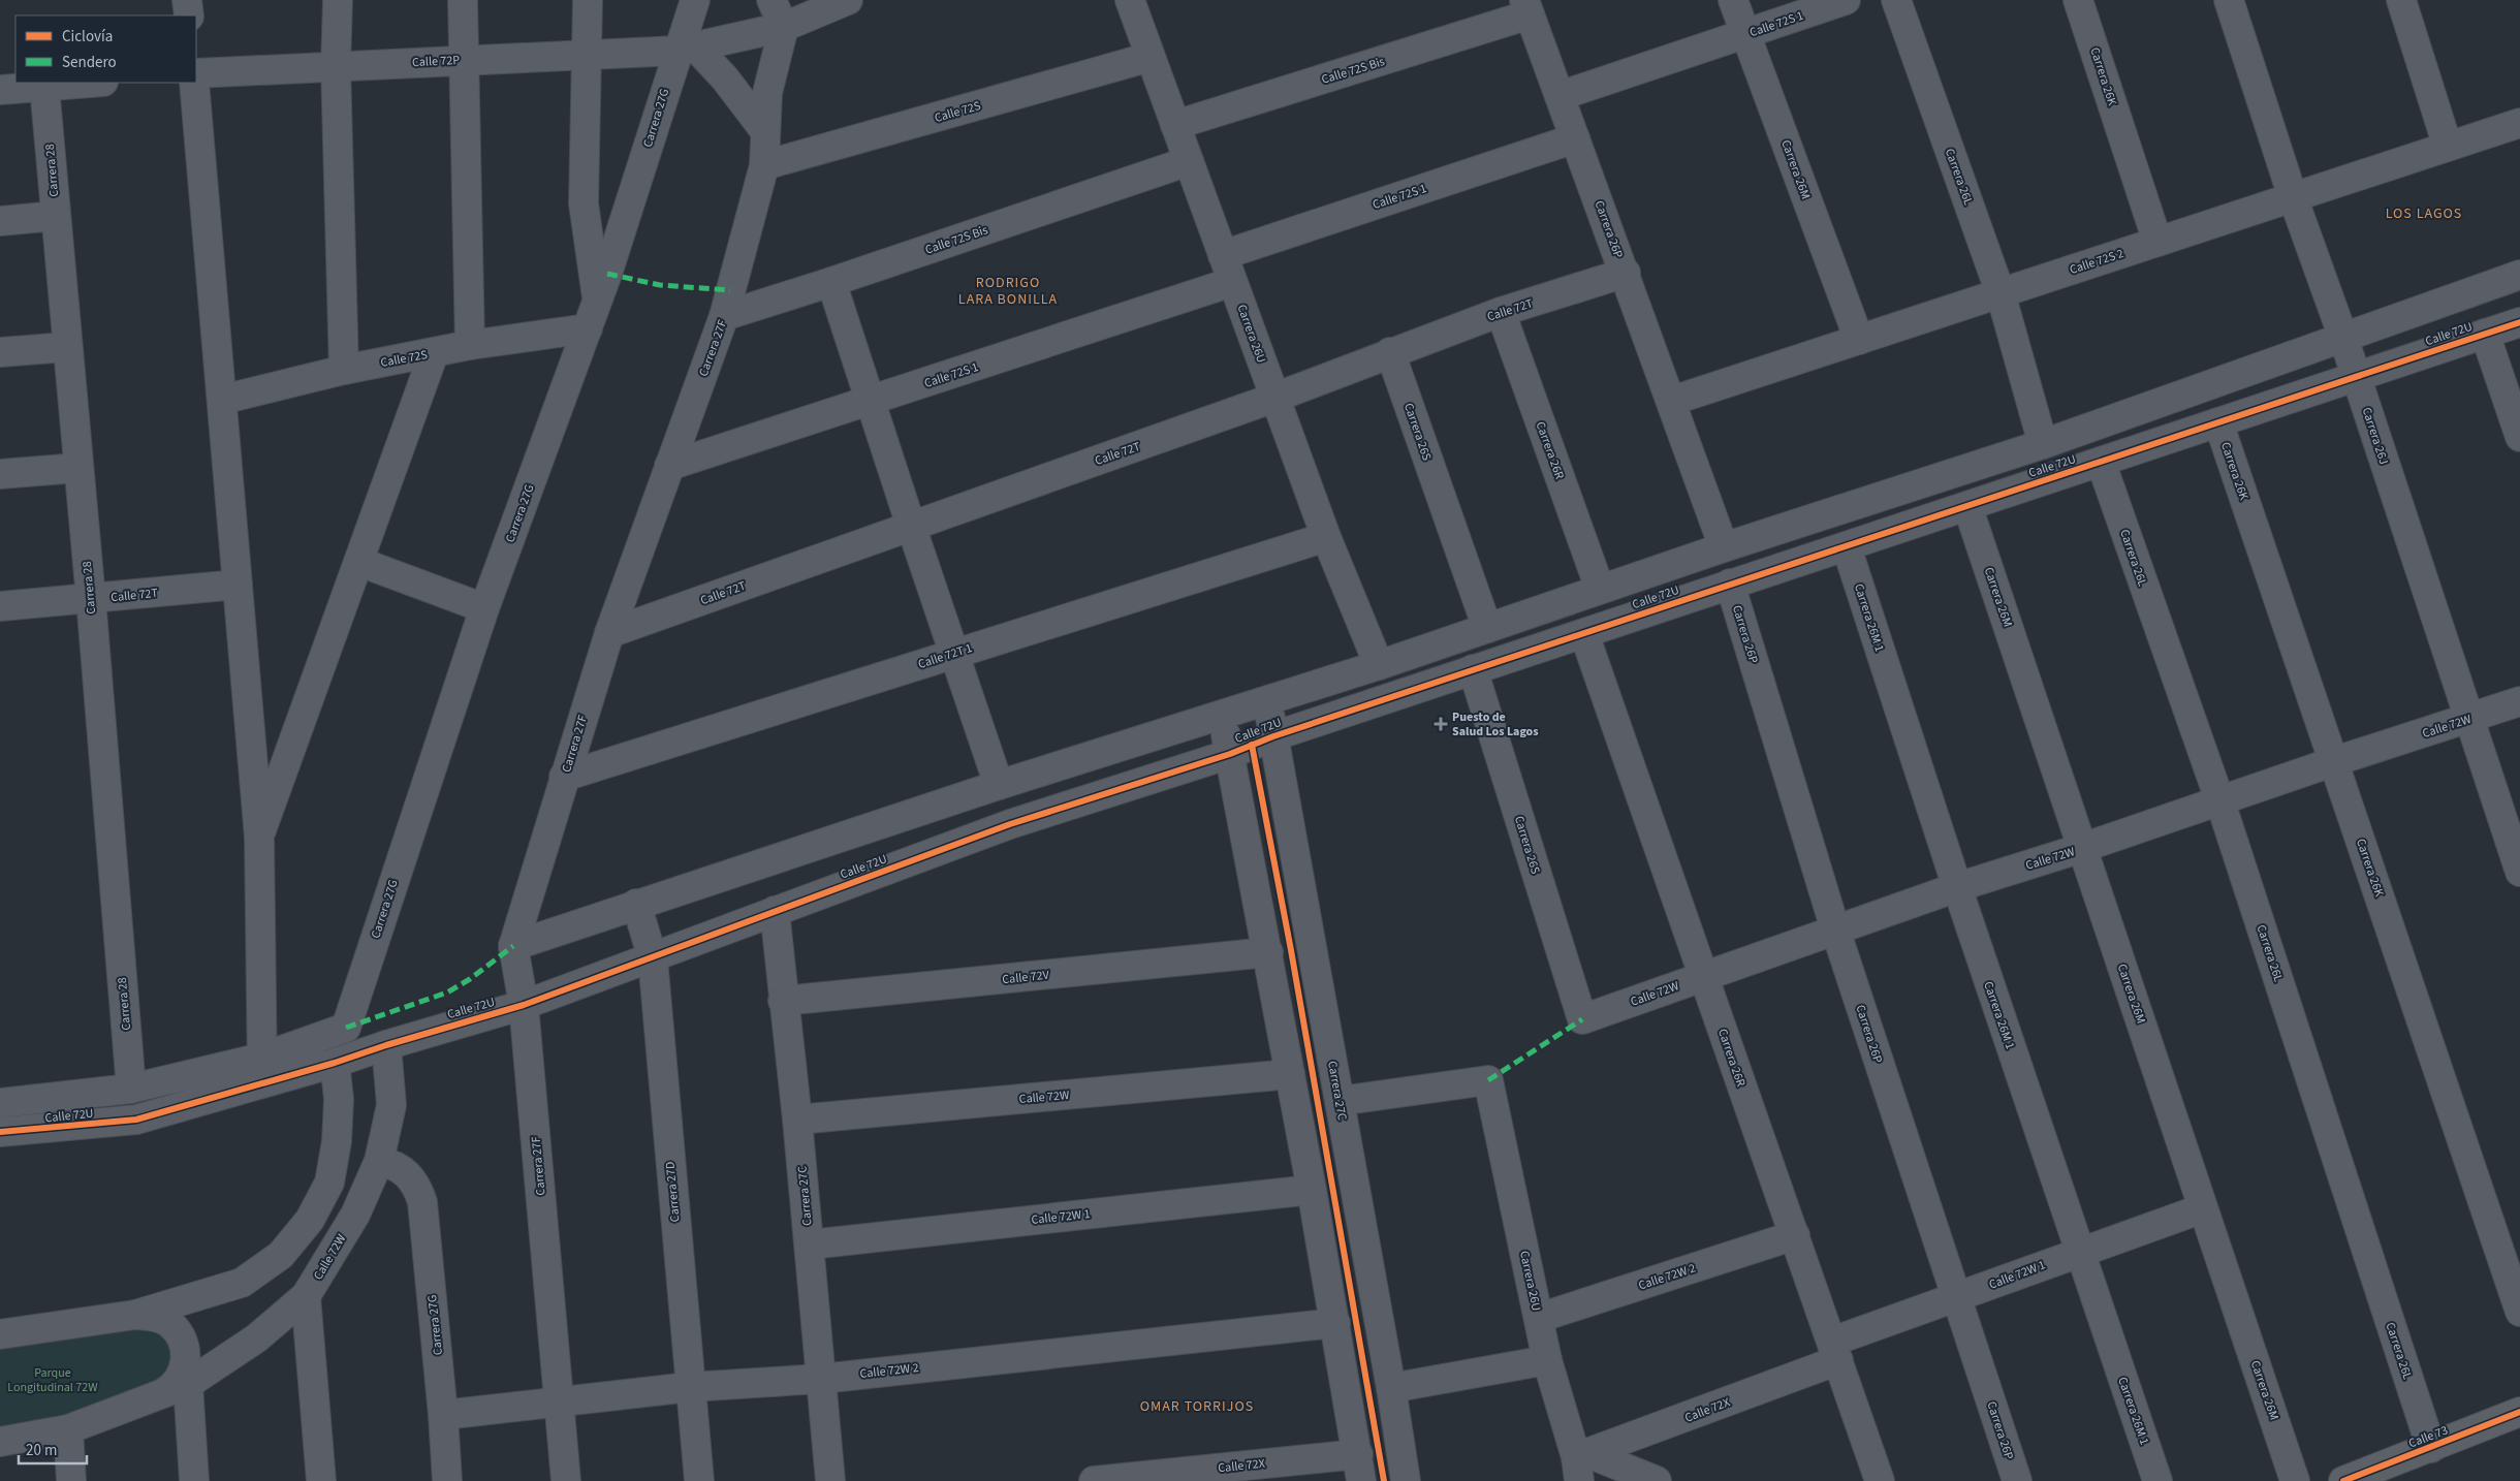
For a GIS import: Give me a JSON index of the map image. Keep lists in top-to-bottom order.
{
  "streets": {
    "main road": ["Calle 73"],
    "street": [
      "Calle 72S 1",
      "Calle 72P",
      "Calle 72S Bis",
      "Carrera 26K",
      "Calle 72S",
      "Carrera 27G",
      "Carrera 26M",
      "Carrera 28",
      "Carrera 26L",
      "Carrera 26P",
      "Calle 72S 2",
      "Calle 72T",
      "Carrera 26U",
      "Calle 72U",
      "Carrera 27F",
      "Carrera 26S",
      "Carrera 26J",
      "Carrera 26R",
      "Carrera 26M 1",
      "Calle 72T 1",
      "Calle 72W",
      "Calle 72V",
      "Carrera 27C",
      "Carrera 27D",
      "Calle 72W 1",
      "Calle 72W 2",
      "Calle 72X"
    ]
  },
  "crossings": [
    ["Calle 72S 1", "Carrera 26M"],
    ["Calle 72S 1", "Carrera 26P"],
    ["Calle 72S 1", "Carrera 26U"],
    ["Calle 72S 1", "Carrera 27F"],
    ["Calle 72P", "Carrera 27G"],
    ["Calle 72P", "Carrera 27F"],
    ["Calle 72S Bis", "Carrera 26P"],
    ["Calle 72S Bis", "Carrera 26U"],
    ["Calle 72S Bis", "Carrera 27F"],
    ["Carrera 26K", "Calle 72S 2"],
    ["Carrera 26K", "Calle 72U"],
    ["Carrera 26K", "Calle 72W"],
    ["Calle 72S", "Carrera 27G"],
    ["Calle 72S", "Carrera 26U"],
    ["Calle 72S", "Carrera 27F"],
    ["Carrera 27G", "Calle 72U"],
    ["Carrera 27G", "Calle 72W"],
    ["Carrera 27G", "Calle 72W 2"],
    ["Carrera 26M", "Calle 72S 2"],
    ["Carrera 26M", "Calle 72U"],
    ["Carrera 26M", "Calle 72W"],
    ["Carrera 26M", "Calle 72W 1"],
    ["Carrera 28", "Calle 72T"],
    ["Carrera 28", "Calle 72U"],
    ["Carrera 26L", "Calle 72S 2"],
    ["Carrera 26L", "Calle 72U"],
    ["Carrera 26L", "Calle 72W"],
    ["Carrera 26L", "Calle 73"],
    ["Carrera 26P", "Calle 72S 2"],
    ["Carrera 26P", "Calle 72T"],
    ["Carrera 26P", "Calle 72U"],
    ["Carrera 26P", "Calle 72W"],
    ["Carrera 26P", "Calle 72W 1"],
    ["Calle 72S 2", "Carrera 26J"],
    ["Calle 72T", "Carrera 26U"],
    ["Calle 72T", "Carrera 27F"],
    ["Calle 72T", "Carrera 26S"],
    ["Calle 72T", "Carrera 26R"],
    ["Carrera 26U", "Calle 72U"],
    ["Carrera 26U", "Calle 72T 1"],
    ["Carrera 26U", "Carrera 27C"],
    ["Carrera 26U", "Calle 72W 2"],
    ["Carrera 26U", "Calle 72X"],
    ["Calle 72U", "Carrera 27F"],
    ["Calle 72U", "Carrera 26S"],
    ["Calle 72U", "Carrera 26J"],
    ["Calle 72U", "Carrera 26R"],
    ["Calle 72U", "Carrera 26M 1"],
    ["Calle 72U", "Calle 72W"],
    ["Calle 72U", "Carrera 27C"],
    ["Calle 72U", "Carrera 27D"],
    ["Carrera 27F", "Calle 72T 1"],
    ["Carrera 27F", "Calle 72W 2"],
    ["Carrera 26S", "Calle 72W"],
    ["Carrera 26J", "Calle 72W"],
    ["Carrera 26R", "Calle 72W"],
    ["Carrera 26R", "Calle 72W 1"],
    ["Carrera 26R", "Calle 72W 2"],
    ["Carrera 26R", "Calle 72X"],
    ["Carrera 26M 1", "Calle 72W"],
    ["Carrera 26M 1", "Calle 72W 1"],
    ["Calle 72W", "Carrera 27C"],
    ["Calle 72V", "Carrera 27C"],
    ["Carrera 27C", "Calle 72W 1"],
    ["Carrera 27C", "Calle 72W 2"],
    ["Carrera 27D", "Calle 72W 2"],
    ["Calle 72W 1", "Calle 72X"]
  ],
  "districts": ["LOS LAGOS", "RODRIGO LARA BONILLA", "OMAR TORRIJOS"],
  "parks": ["Parque Longitudinal 72W"],
  "places": {
    "health": ["Puesto de Salud Los Lagos"]
  },
  "legend": ["Ciclovía", "Sendero"],
  "scale_bar": "20 m"
}
